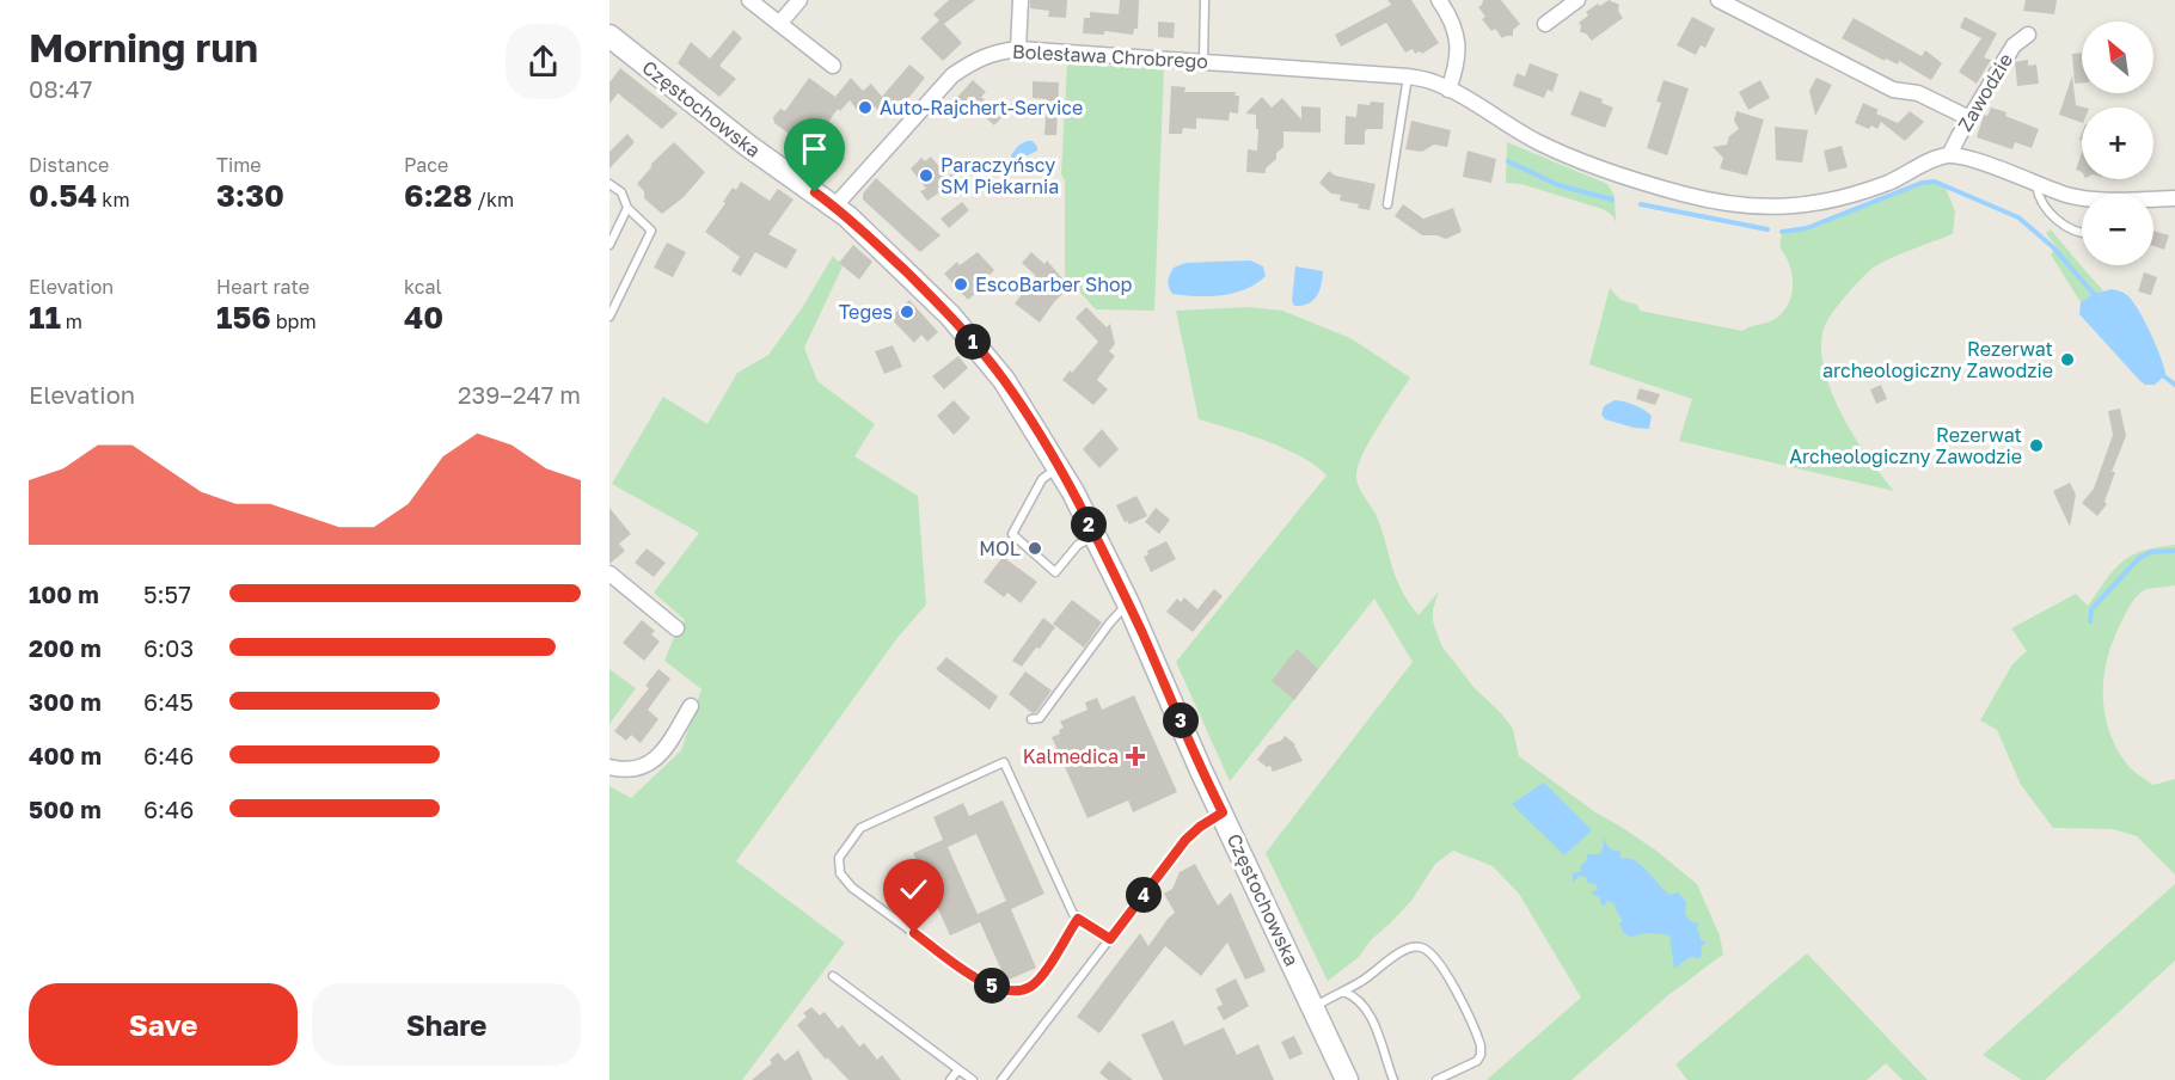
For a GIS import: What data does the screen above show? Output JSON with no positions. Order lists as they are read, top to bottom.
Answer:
{
  "streets": {
    "main road": ["Częstochowska"],
    "street": ["Bolesława Chrobrego", "Zawodzie"]
  },
  "crossings": [
    ["Bolesława Chrobrego", "Zawodzie"],
    ["Bolesława Chrobrego", "Częstochowska"]
  ],
  "places": {
    "other": [
      "Auto-Rajchert-Service",
      "Paraczyńscy SM Piekarnia",
      "EscoBarber Shop",
      "Teges",
      "Rezerwat archeologiczny Zawodzie",
      "Rezerwat Archeologiczny Zawodzie",
      "MOL"
    ],
    "health": ["Kalmedica"]
  },
  "north": "top left",
  "page": {
    "heading": ["Morning run", "08:47"],
    "map_buttons": ["+", "−"],
    "stats": [
      ["Distance", "0.54 km"],
      ["Time", "3:30"],
      ["Pace", "6:28 /km"],
      ["Elevation", "11 m"],
      ["Heart rate", "156 bpm"],
      ["kcal", "40"]
    ],
    "pins": [
      "1",
      "2",
      "3",
      "4",
      "5"
    ],
    "chart": ["Elevation", "239–247 m"],
    "list": [
      {
        "name": "100 m",
        "note": "5:57"
      },
      {
        "name": "200 m",
        "note": "6:03"
      },
      {
        "name": "300 m",
        "note": "6:45"
      },
      {
        "name": "400 m",
        "note": "6:46"
      },
      {
        "name": "500 m",
        "note": "6:46"
      }
    ],
    "buttons": ["Save", "Share"]
  }
}
